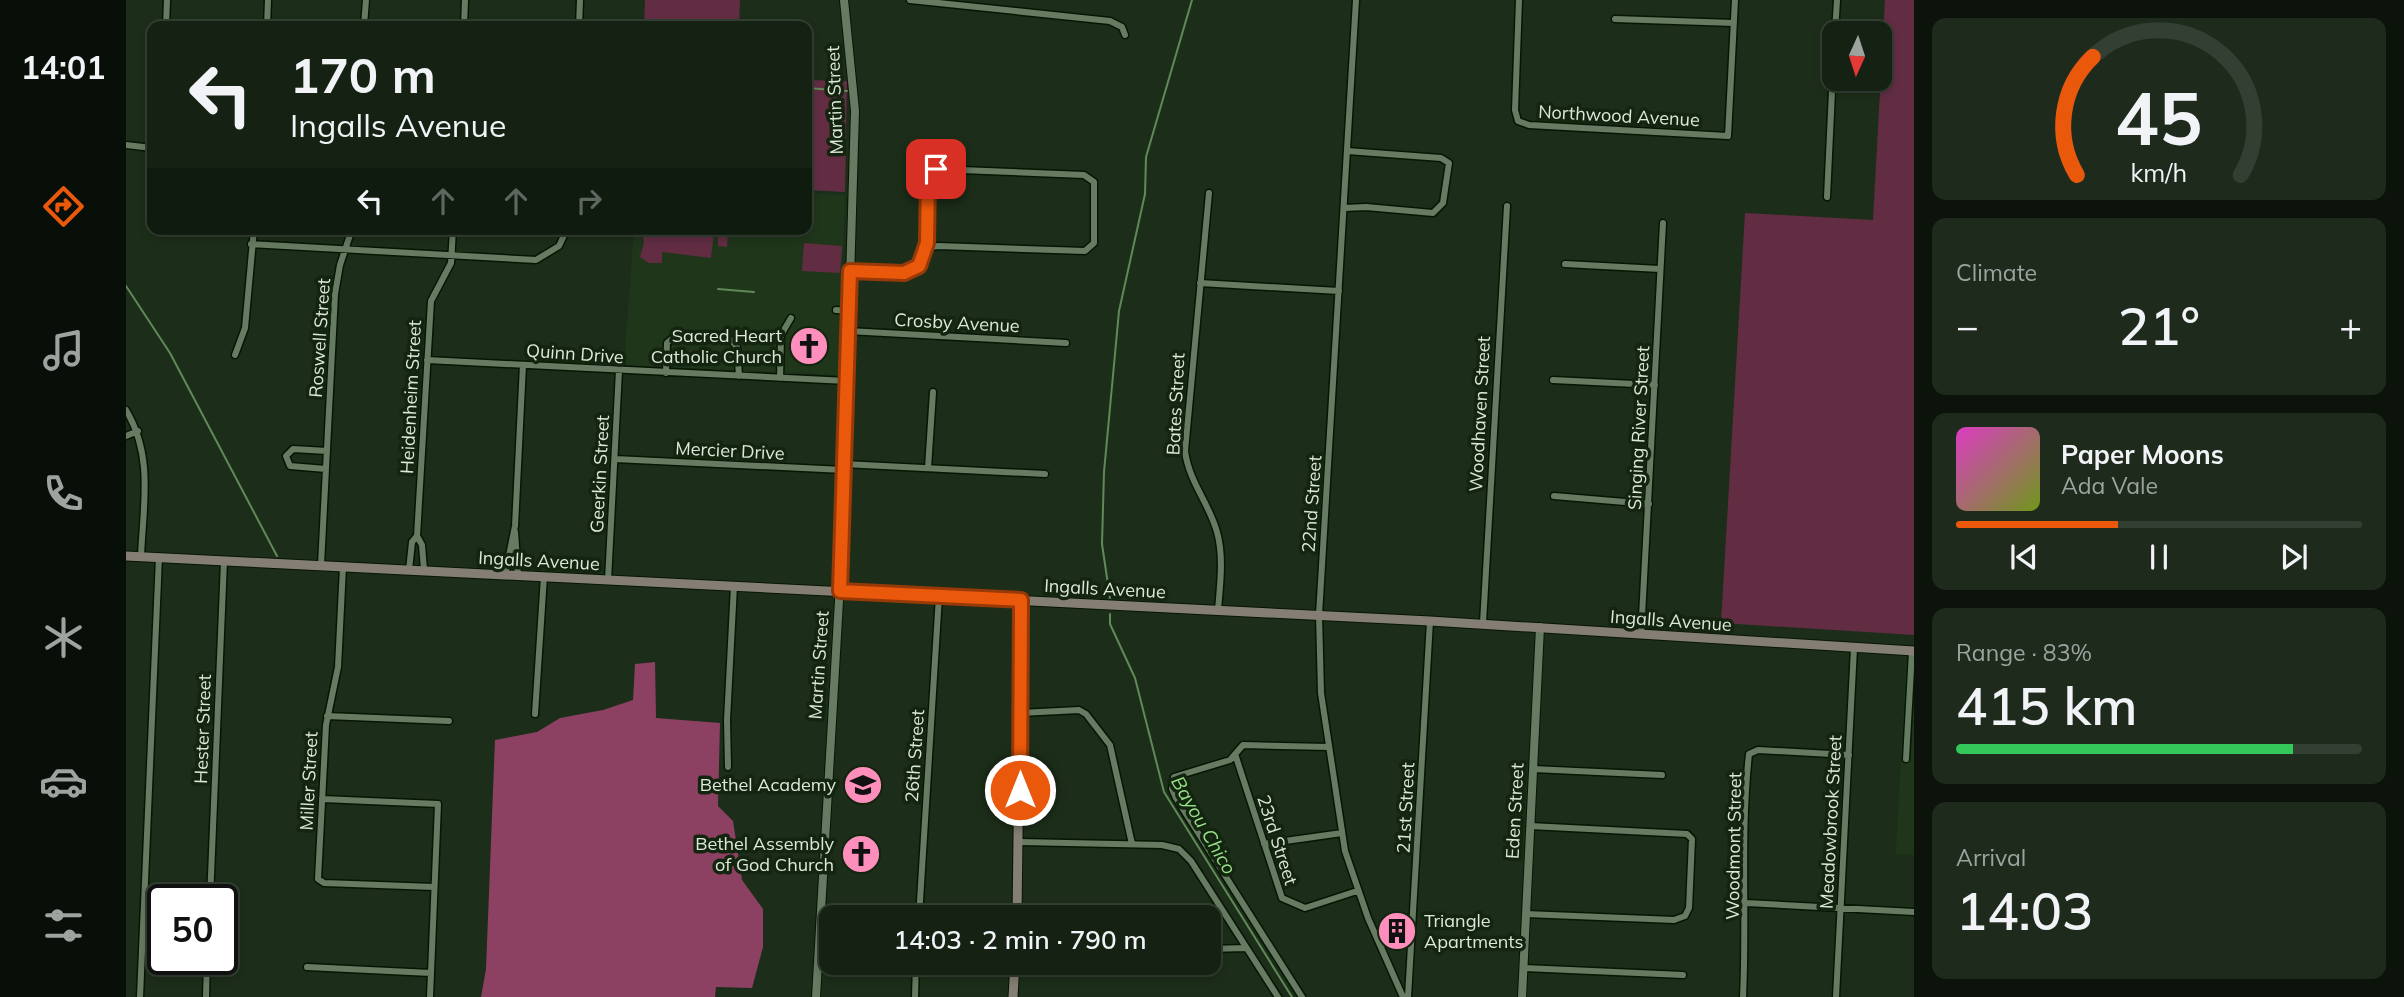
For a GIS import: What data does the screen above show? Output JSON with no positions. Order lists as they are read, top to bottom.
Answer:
{
  "streets": {
    "main road": ["Ingalls Avenue"],
    "street": [
      "Martin Street",
      "Northwood Avenue",
      "Crosby Avenue",
      "Roswell Street",
      "Quinn Drive",
      "Heidenheim Street",
      "Bates Street",
      "Woodhaven Street",
      "Singing River Street",
      "Mercier Drive",
      "Geerkin Street",
      "22nd Street",
      "Hester Street",
      "26th Street",
      "Miller Street",
      "21st Street",
      "Eden Street",
      "Meadowbrook Street",
      "23rd Street",
      "Woodmont Street"
    ]
  },
  "crossings": [
    ["Martin Street", "Crosby Avenue"],
    ["Martin Street", "Quinn Drive"],
    ["Martin Street", "Mercier Drive"],
    ["Martin Street", "Ingalls Avenue"],
    ["Roswell Street", "Ingalls Avenue"],
    ["Quinn Drive", "Heidenheim Street"],
    ["Quinn Drive", "Geerkin Street"],
    ["Heidenheim Street", "Ingalls Avenue"],
    ["Bates Street", "Ingalls Avenue"],
    ["Woodhaven Street", "Ingalls Avenue"],
    ["Singing River Street", "Ingalls Avenue"],
    ["Mercier Drive", "Geerkin Street"],
    ["Geerkin Street", "Ingalls Avenue"],
    ["22nd Street", "Ingalls Avenue"],
    ["22nd Street", "21st Street"],
    ["22nd Street", "23rd Street"],
    ["Ingalls Avenue", "Hester Street"],
    ["Ingalls Avenue", "26th Street"],
    ["Ingalls Avenue", "Miller Street"],
    ["Ingalls Avenue", "21st Street"],
    ["Ingalls Avenue", "Eden Street"],
    ["Ingalls Avenue", "Meadowbrook Street"],
    ["Meadowbrook Street", "Woodmont Street"]
  ],
  "water": ["Bayou Chico"],
  "places": {
    "church": ["Sacred Heart Catholic Church", "Bethel Assembly of God Church"],
    "school or university": ["Bethel Academy"],
    "building": ["Triangle Apartments"]
  },
  "north": "bottom",
  "page": {
    "tabs": "14:01",
    "turn": ["170 m", "Ingalls Avenue"],
    "tile": [
      "Climate",
      ["Range · 83%", "415 km"],
      ["Arrival", "14:03"]
    ],
    "heat": ["−", "21°", "+"],
    "song": ["Paper Moons", "Ada Vale"],
    "limit": "50",
    "trip": "14:03 · 2 min · 790 m",
    "gauge": ["45", "km/h"]
  }
}
